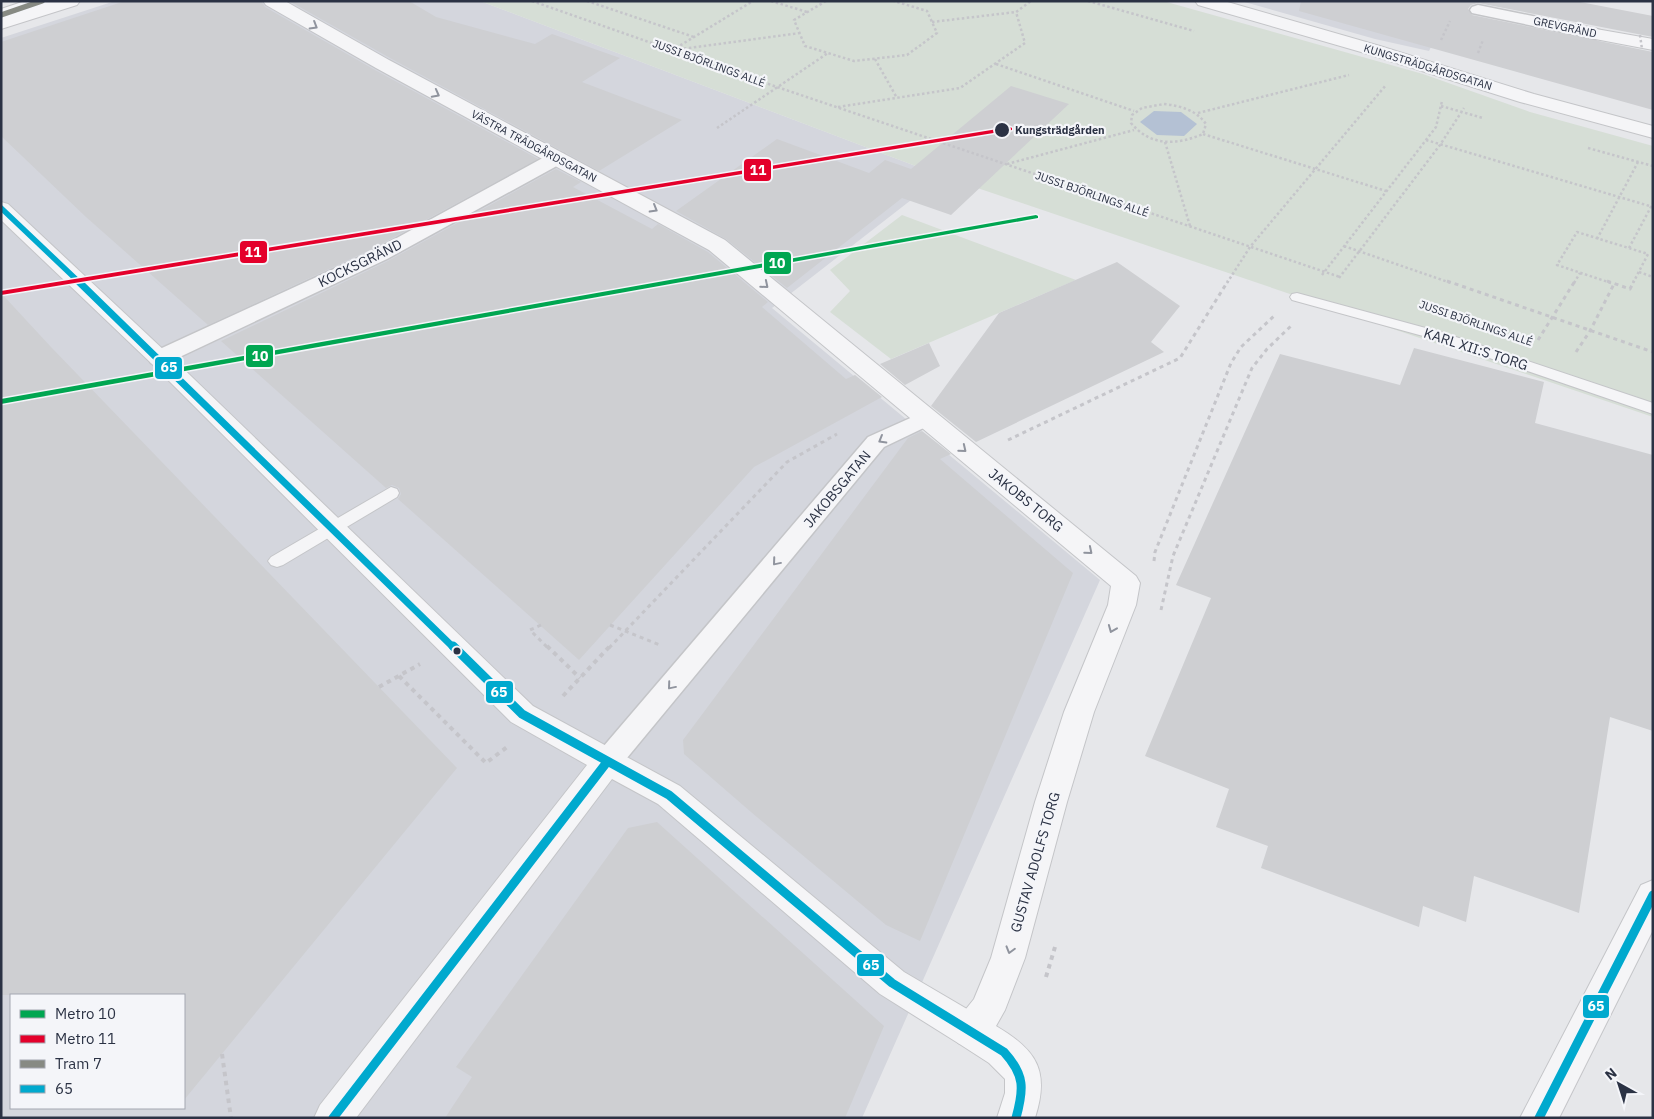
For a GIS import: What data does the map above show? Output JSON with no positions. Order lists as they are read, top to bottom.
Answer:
{
  "streets": {
    "street": [
      "GREVGRÄND",
      "KUNGSTRÄDGÅRDSGATAN",
      "VÄSTRA TRÄDGÅRDSGATAN",
      "KOCKSGRÄND",
      "JAKOBSGATAN",
      "JAKOBS TORG",
      "GUSTAV ADOLFS TORG"
    ],
    "lane": ["KARL XII:S TORG"],
    "path": ["JUSSI BJÖRLINGS ALLÉ"]
  },
  "crossings": [
    ["VÄSTRA TRÄDGÅRDSGATAN", "KOCKSGRÄND"],
    ["VÄSTRA TRÄDGÅRDSGATAN", "JAKOBSGATAN"],
    ["VÄSTRA TRÄDGÅRDSGATAN", "JAKOBS TORG"],
    ["JAKOBSGATAN", "JAKOBS TORG"],
    ["JAKOBS TORG", "GUSTAV ADOLFS TORG"]
  ],
  "one_way": [
    "VÄSTRA TRÄDGÅRDSGATAN",
    "JAKOBSGATAN",
    "JAKOBS TORG",
    "GUSTAV ADOLFS TORG"
  ],
  "places": ["Kungsträdgården"],
  "lines": [
    "tram line 7",
    "metro line 11",
    "transit line 65",
    "metro line 10"
  ],
  "legend": [
    "Metro 10",
    "Metro 11",
    "Tram 7",
    "65"
  ],
  "north": "top left"
}
